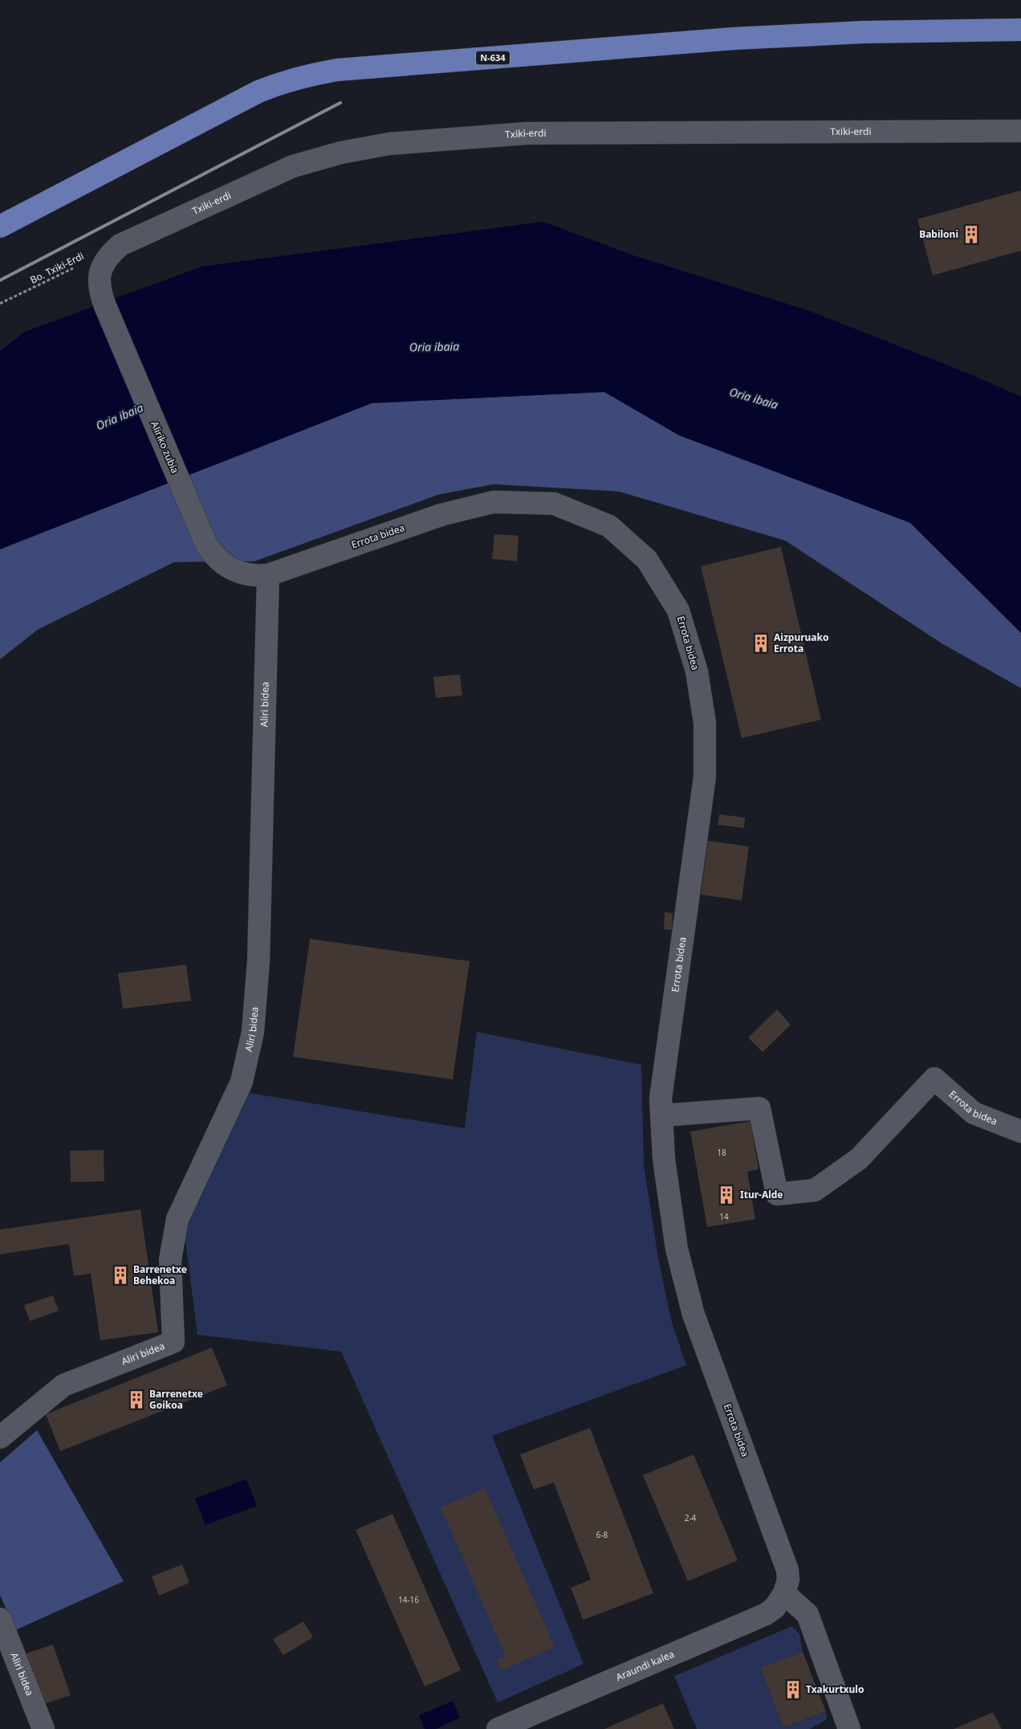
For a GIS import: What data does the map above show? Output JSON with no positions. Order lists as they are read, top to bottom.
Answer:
{
  "streets": {
    "highway": ["N-634"],
    "street": [
      "Txiki-erdi",
      "Aliriko zubia",
      "Errota bidea",
      "Aliri bidea",
      "Araundi kalea"
    ],
    "path": ["Bo. Txiki-Erdi"]
  },
  "crossings": [
    ["Txiki-erdi", "Aliriko zubia"],
    ["Aliriko zubia", "Errota bidea"],
    ["Aliriko zubia", "Aliri bidea"],
    ["Errota bidea", "Aliri bidea"],
    ["Errota bidea", "Araundi kalea"]
  ],
  "water": ["Oria ibaia"],
  "places": {
    "building": [
      "Babiloni",
      "Aizpuruako Errota",
      "Itur-Alde",
      "Barrenetxe Behekoa",
      "Barrenetxe Goikoa",
      "Txakurtxulo"
    ]
  },
  "house_numbers": [
    "18",
    "14",
    "2-4",
    "6-8",
    "14-16"
  ]
}
